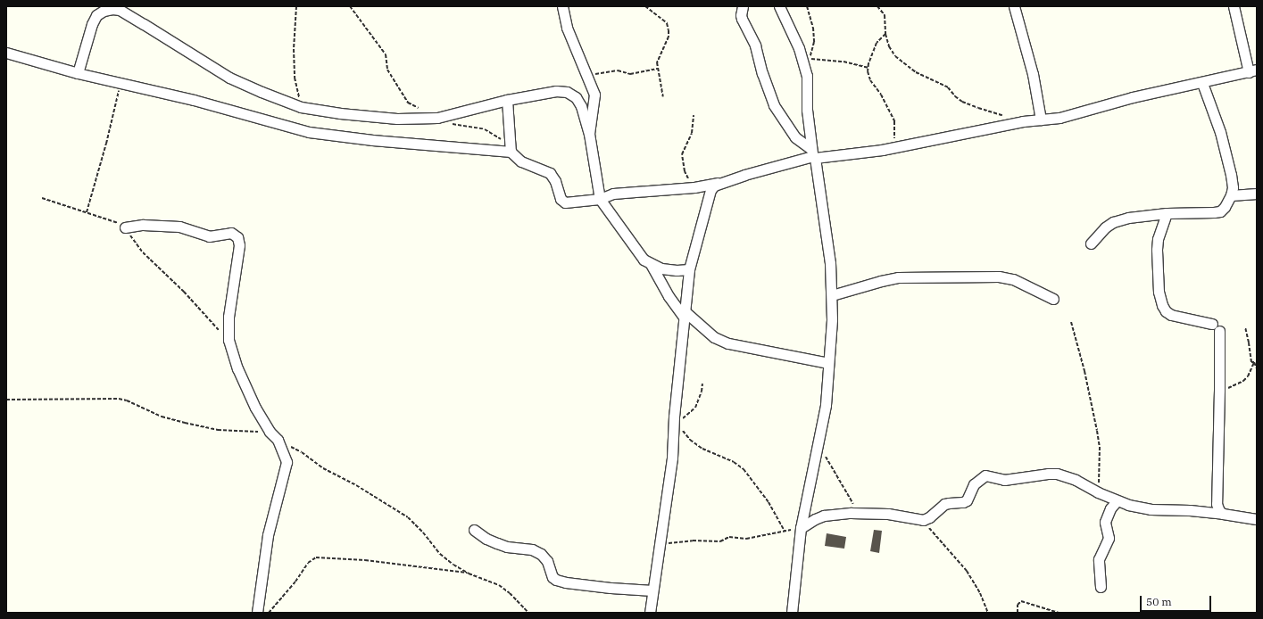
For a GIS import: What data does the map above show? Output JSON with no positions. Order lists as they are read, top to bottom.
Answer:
{
  "scale_bar": "50 m"
}
